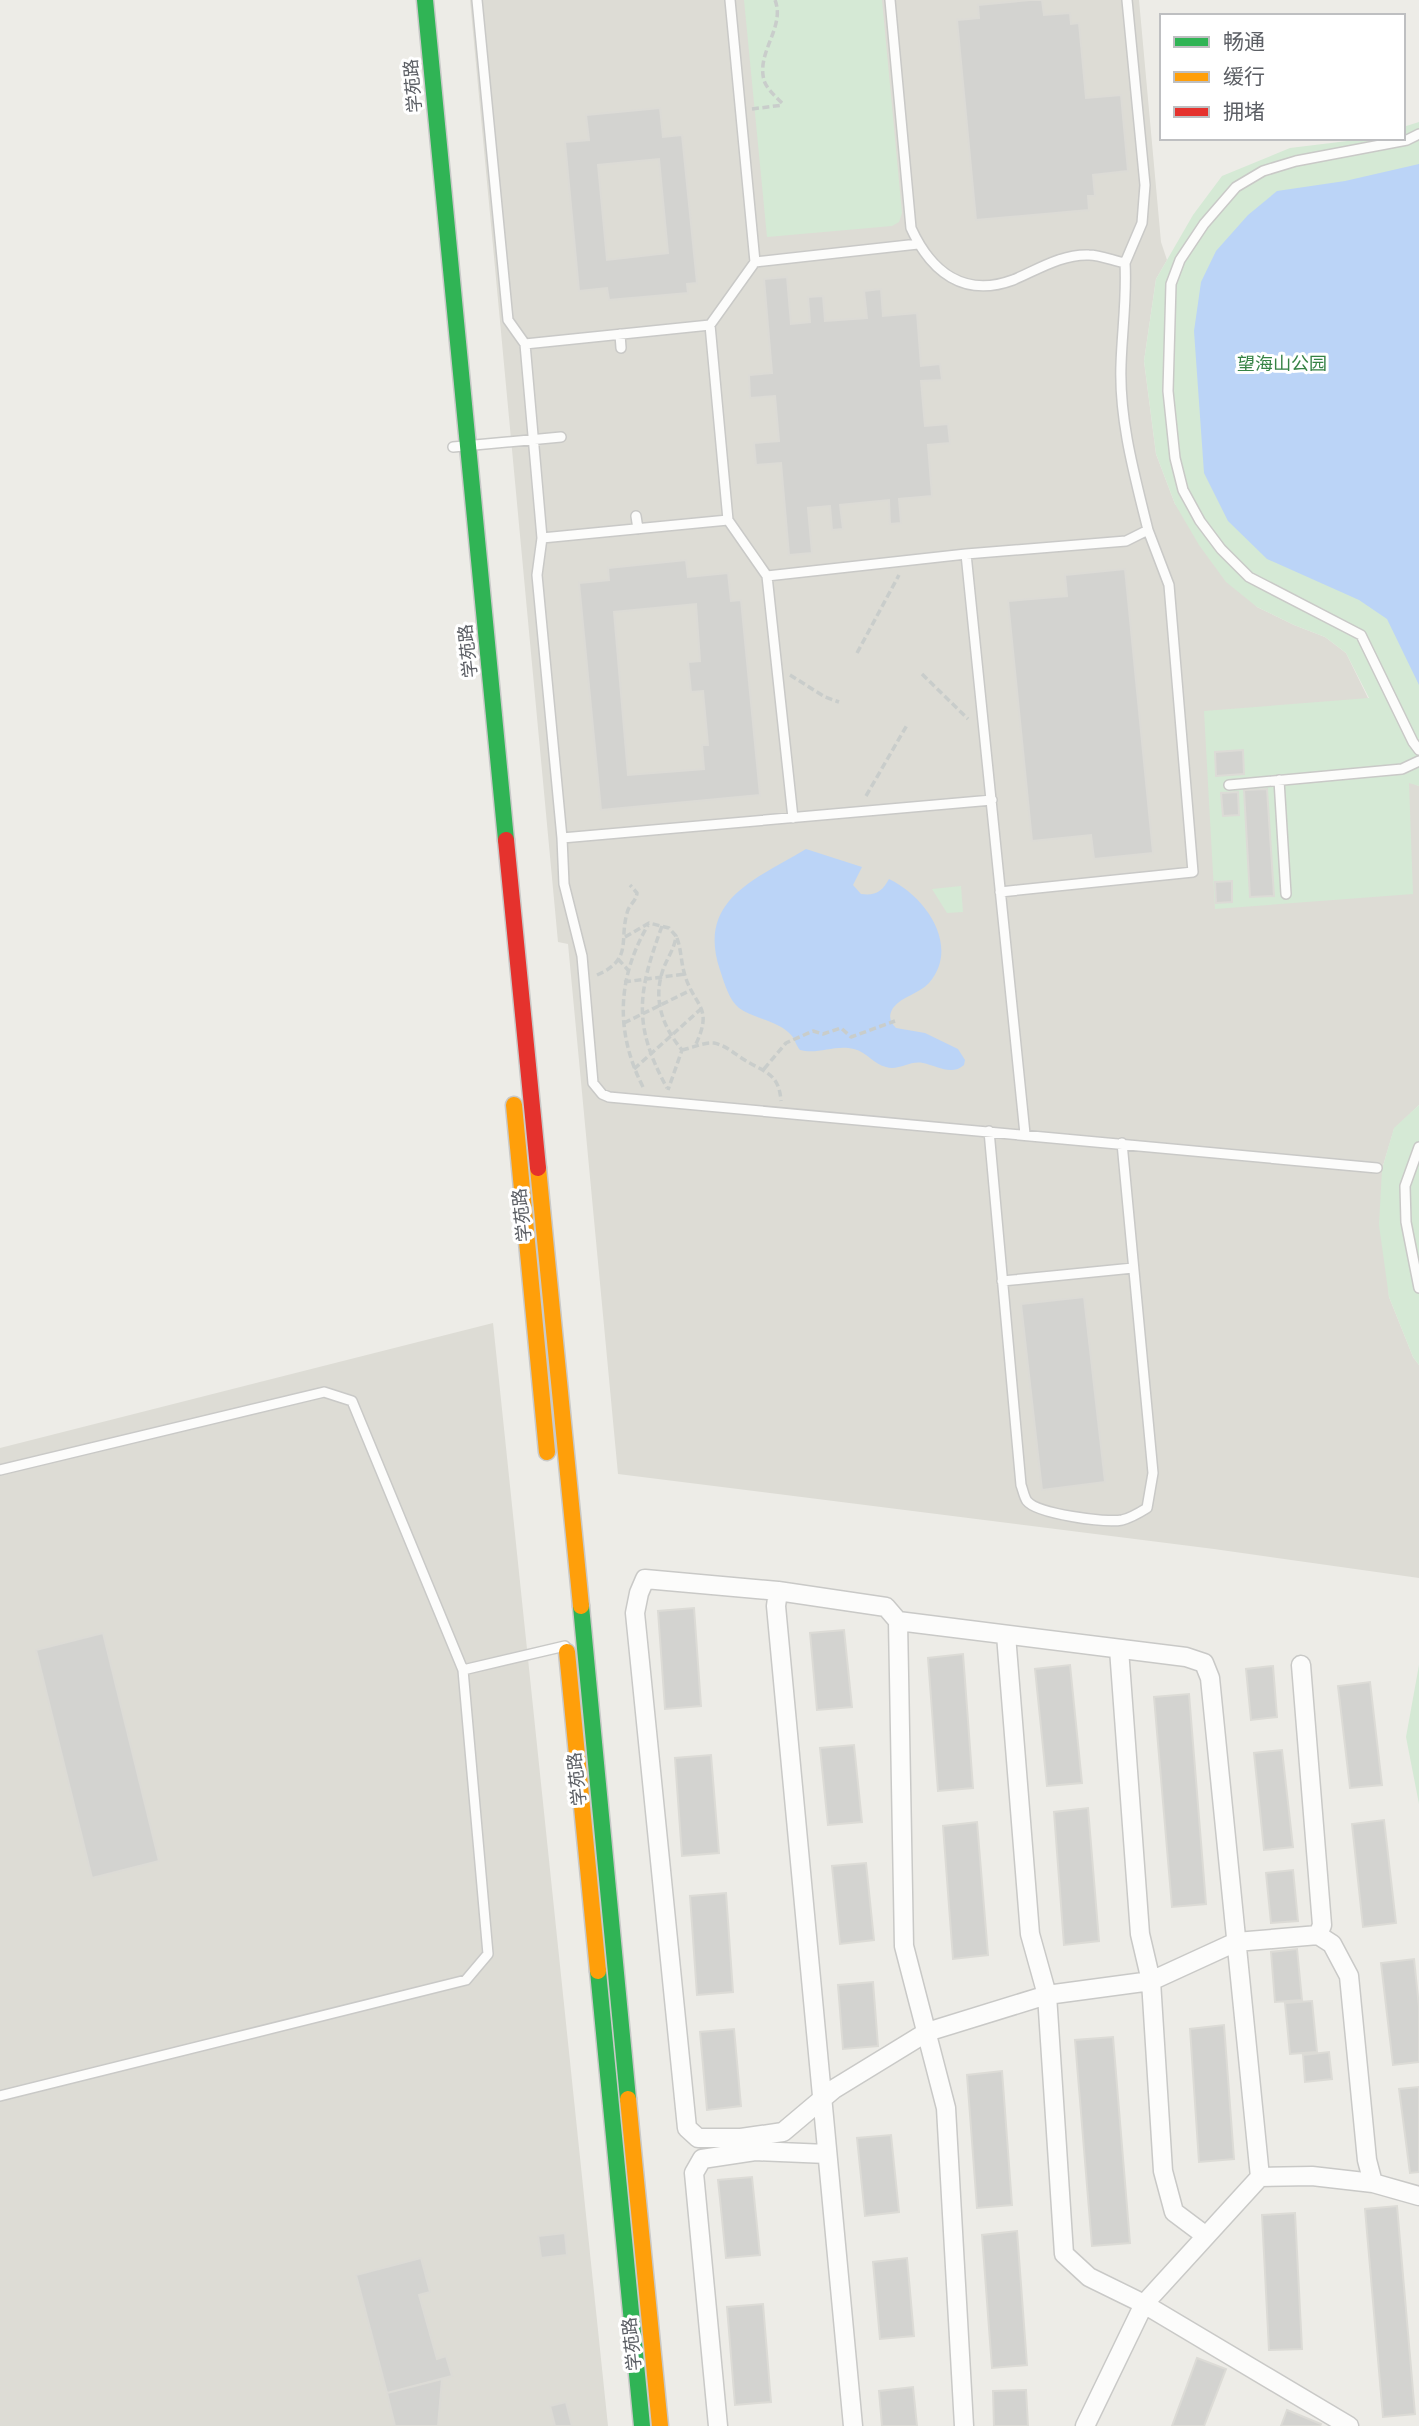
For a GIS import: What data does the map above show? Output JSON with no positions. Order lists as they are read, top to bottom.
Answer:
{
  "streets": {
    "street": ["学苑路"]
  },
  "parks": ["望海山公园"],
  "legend": ["畅通", "缓行", "拥堵"]
}
